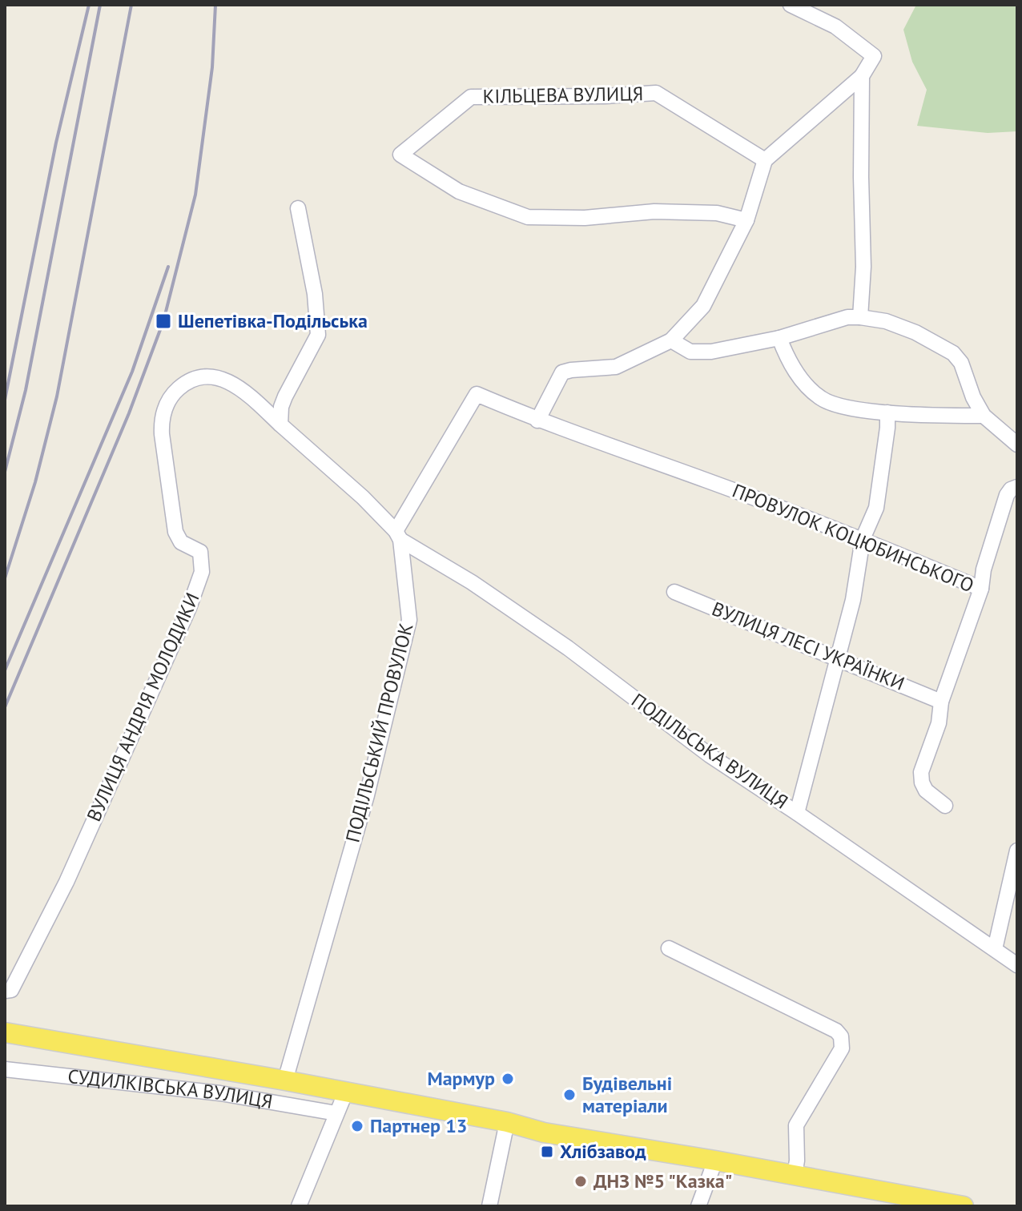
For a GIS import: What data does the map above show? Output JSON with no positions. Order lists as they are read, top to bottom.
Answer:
{
  "streets": {
    "main road": ["СУДИЛКІВСЬКА ВУЛИЦЯ"],
    "street": [
      "КІЛЬЦЕВА ВУЛИЦЯ",
      "ПРОВУЛОК КОЦЮБИНСЬКОГО",
      "ВУЛИЦЯ ЛЕСІ УКРАЇНКИ",
      "ВУЛИЦЯ АНДРІЯ МОЛОДИКИ",
      "ПОДІЛЬСЬКИЙ ПРОВУЛОК",
      "ПОДІЛЬСЬКА ВУЛИЦЯ"
    ]
  },
  "crossings": [
    ["ПРОВУЛОК КОЦЮБИНСЬКОГО", "ВУЛИЦЯ ЛЕСІ УКРАЇНКИ"],
    ["ПРОВУЛОК КОЦЮБИНСЬКОГО", "ПОДІЛЬСЬКИЙ ПРОВУЛОК"],
    ["ПРОВУЛОК КОЦЮБИНСЬКОГО", "ПОДІЛЬСЬКА ВУЛИЦЯ"],
    ["ПОДІЛЬСЬКИЙ ПРОВУЛОК", "ПОДІЛЬСЬКА ВУЛИЦЯ"],
    ["ПОДІЛЬСЬКИЙ ПРОВУЛОК", "СУДИЛКІВСЬКА ВУЛИЦЯ"]
  ],
  "places": {
    "transit": ["Шепетівка-Подільська", "Хлібзавод"],
    "other": [
      "Мармур",
      "Будівельні матеріали",
      "Партнер 13",
      "ДНЗ №5 \"Казка\""
    ]
  }
}
